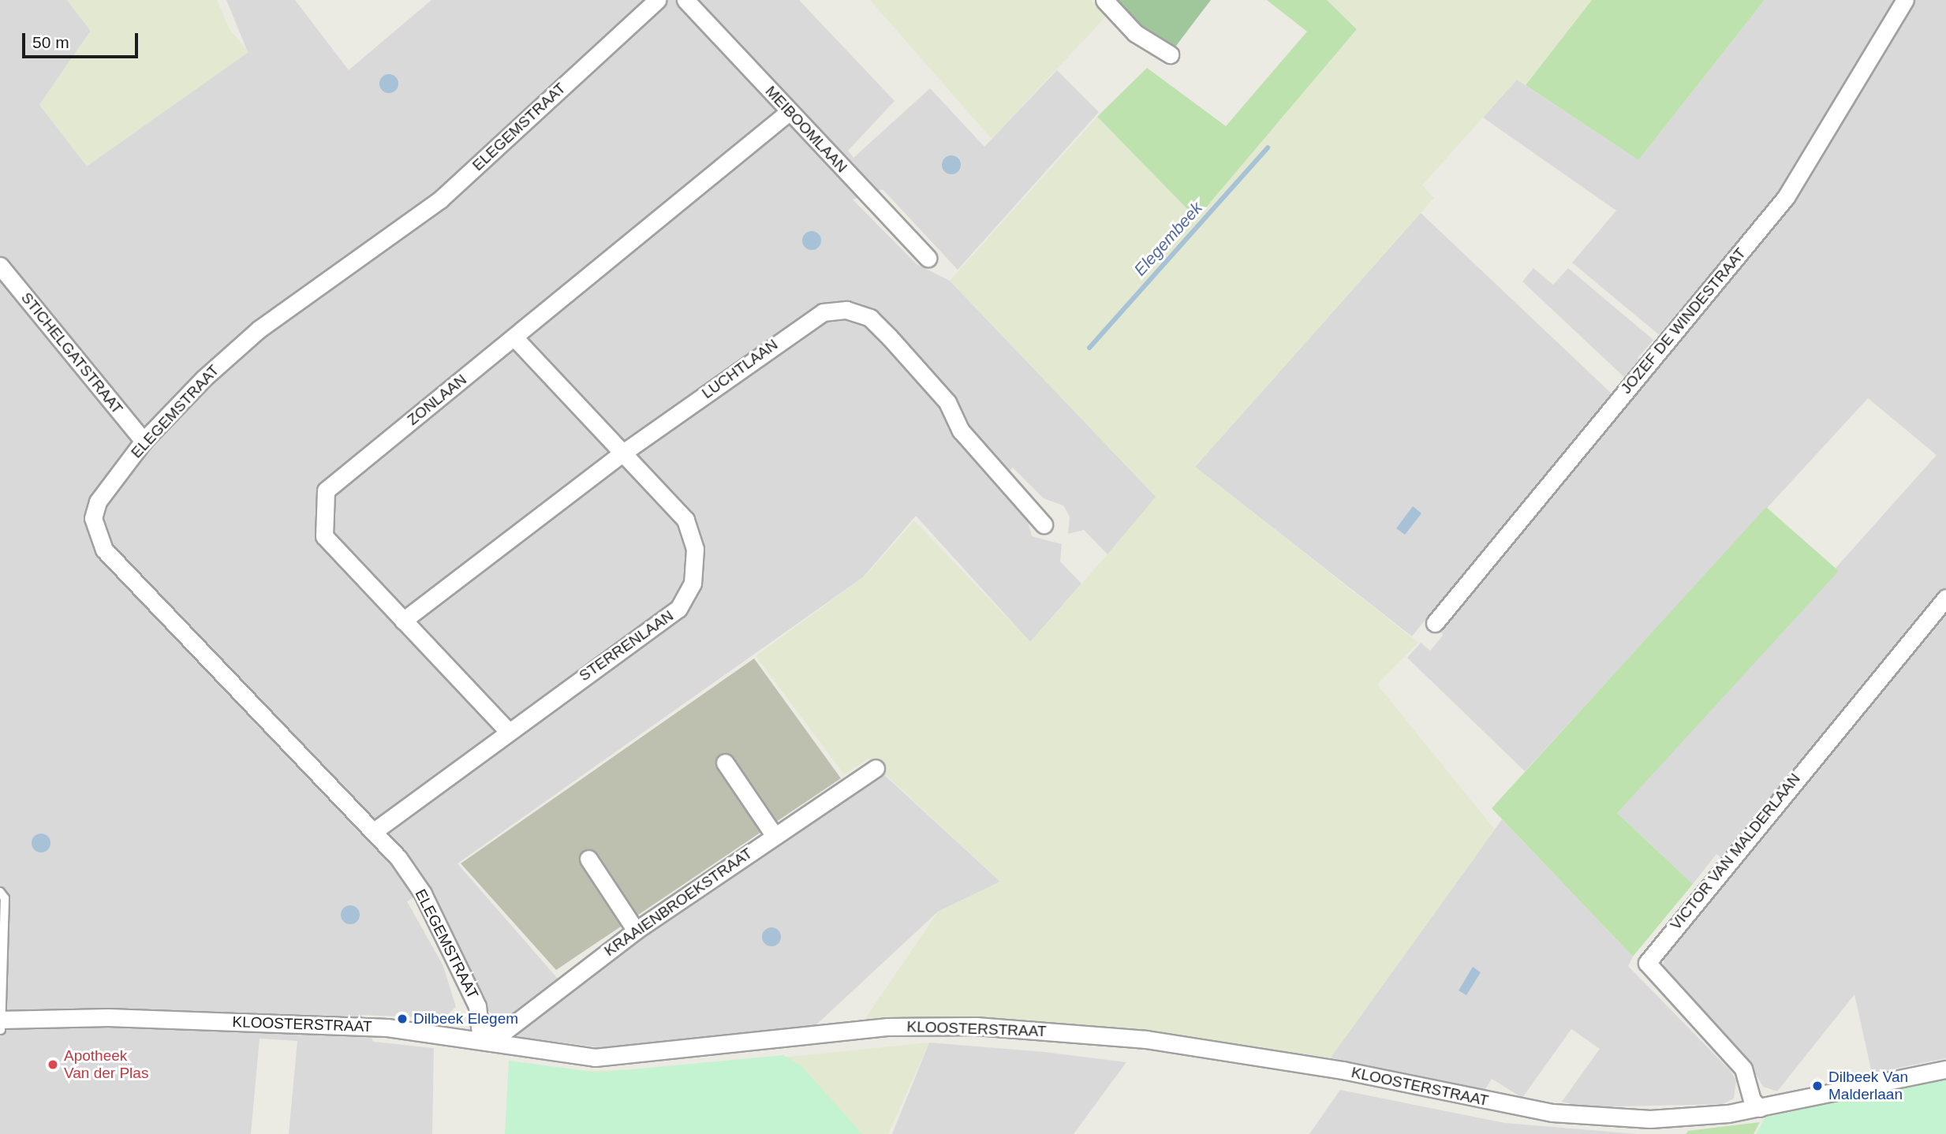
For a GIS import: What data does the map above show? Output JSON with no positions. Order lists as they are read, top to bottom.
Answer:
{
  "streets": {
    "street": [
      "ELEGEMSTRAAT",
      "MEIBOOMLAAN",
      "JOZEF DE WINDESTRAAT",
      "STICHELGATSTRAAT",
      "LUCHTLAAN",
      "ZONLAAN",
      "STERRENLAAN",
      "VICTOR VAN MALDERLAAN",
      "KRAAIENBROEKSTRAAT",
      "KLOOSTERSTRAAT"
    ]
  },
  "crossings": [
    ["ELEGEMSTRAAT", "STICHELGATSTRAAT"],
    ["ELEGEMSTRAAT", "STERRENLAAN"],
    ["ELEGEMSTRAAT", "KRAAIENBROEKSTRAAT"],
    ["ELEGEMSTRAAT", "KLOOSTERSTRAAT"],
    ["MEIBOOMLAAN", "ZONLAAN"],
    ["LUCHTLAAN", "ZONLAAN"],
    ["LUCHTLAAN", "STERRENLAAN"],
    ["ZONLAAN", "STERRENLAAN"],
    ["VICTOR VAN MALDERLAAN", "KLOOSTERSTRAAT"],
    ["KRAAIENBROEKSTRAAT", "KLOOSTERSTRAAT"]
  ],
  "water": ["Elegembeek"],
  "places": ["Dilbeek Elegem", "Apotheek Van der Plas", "Dilbeek Van Malderlaan"],
  "scale_bar": "50 m"
}
